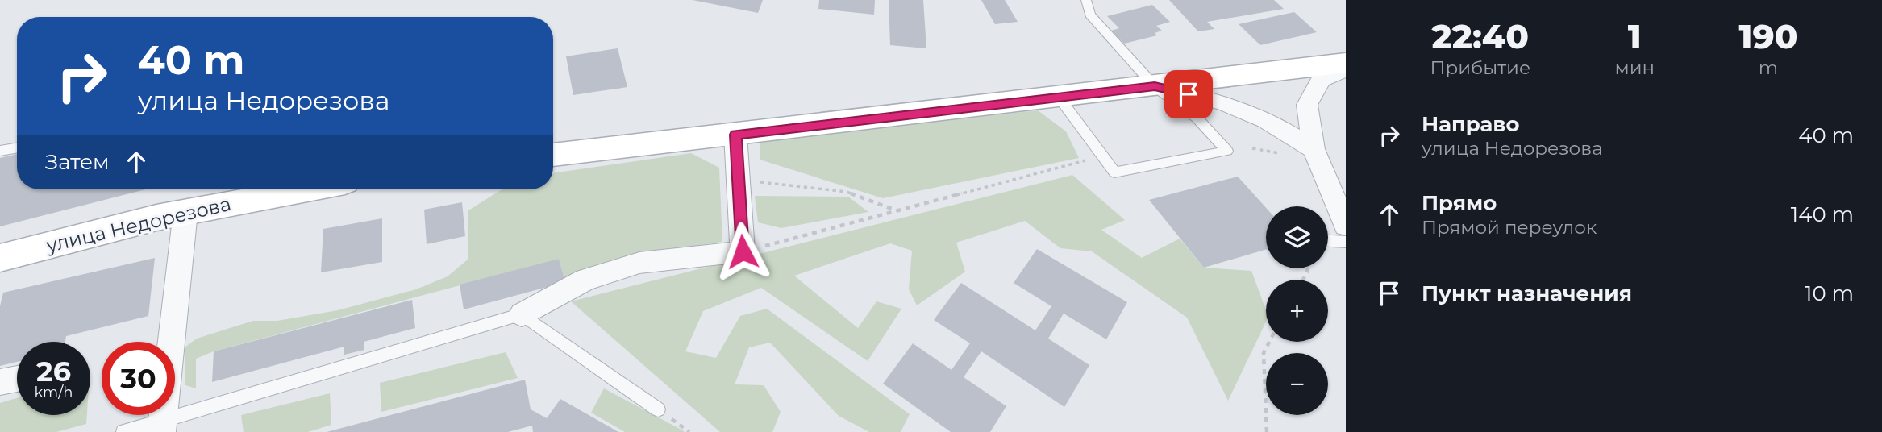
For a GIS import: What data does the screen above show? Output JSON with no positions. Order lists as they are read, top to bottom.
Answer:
{
  "streets": {
    "street": ["улица Недорезова"]
  },
  "page": {
    "eta": [
      "22:40",
      "Прибытие",
      "1",
      "мин",
      "190",
      "m"
    ],
    "turn": ["40 m", "улица Недорезова"],
    "list": [
      {
        "name": "Направо",
        "note": "улица Недорезова",
        "value": "40 m"
      },
      {
        "name": "Прямо",
        "note": "Прямой переулок",
        "value": "140 m"
      },
      {
        "name": "Пункт назначения",
        "value": "10 m"
      }
    ],
    "then": "Затем",
    "map_buttons": ["+", "−"],
    "speed": "26 km/h",
    "limit": "30"
  }
}
